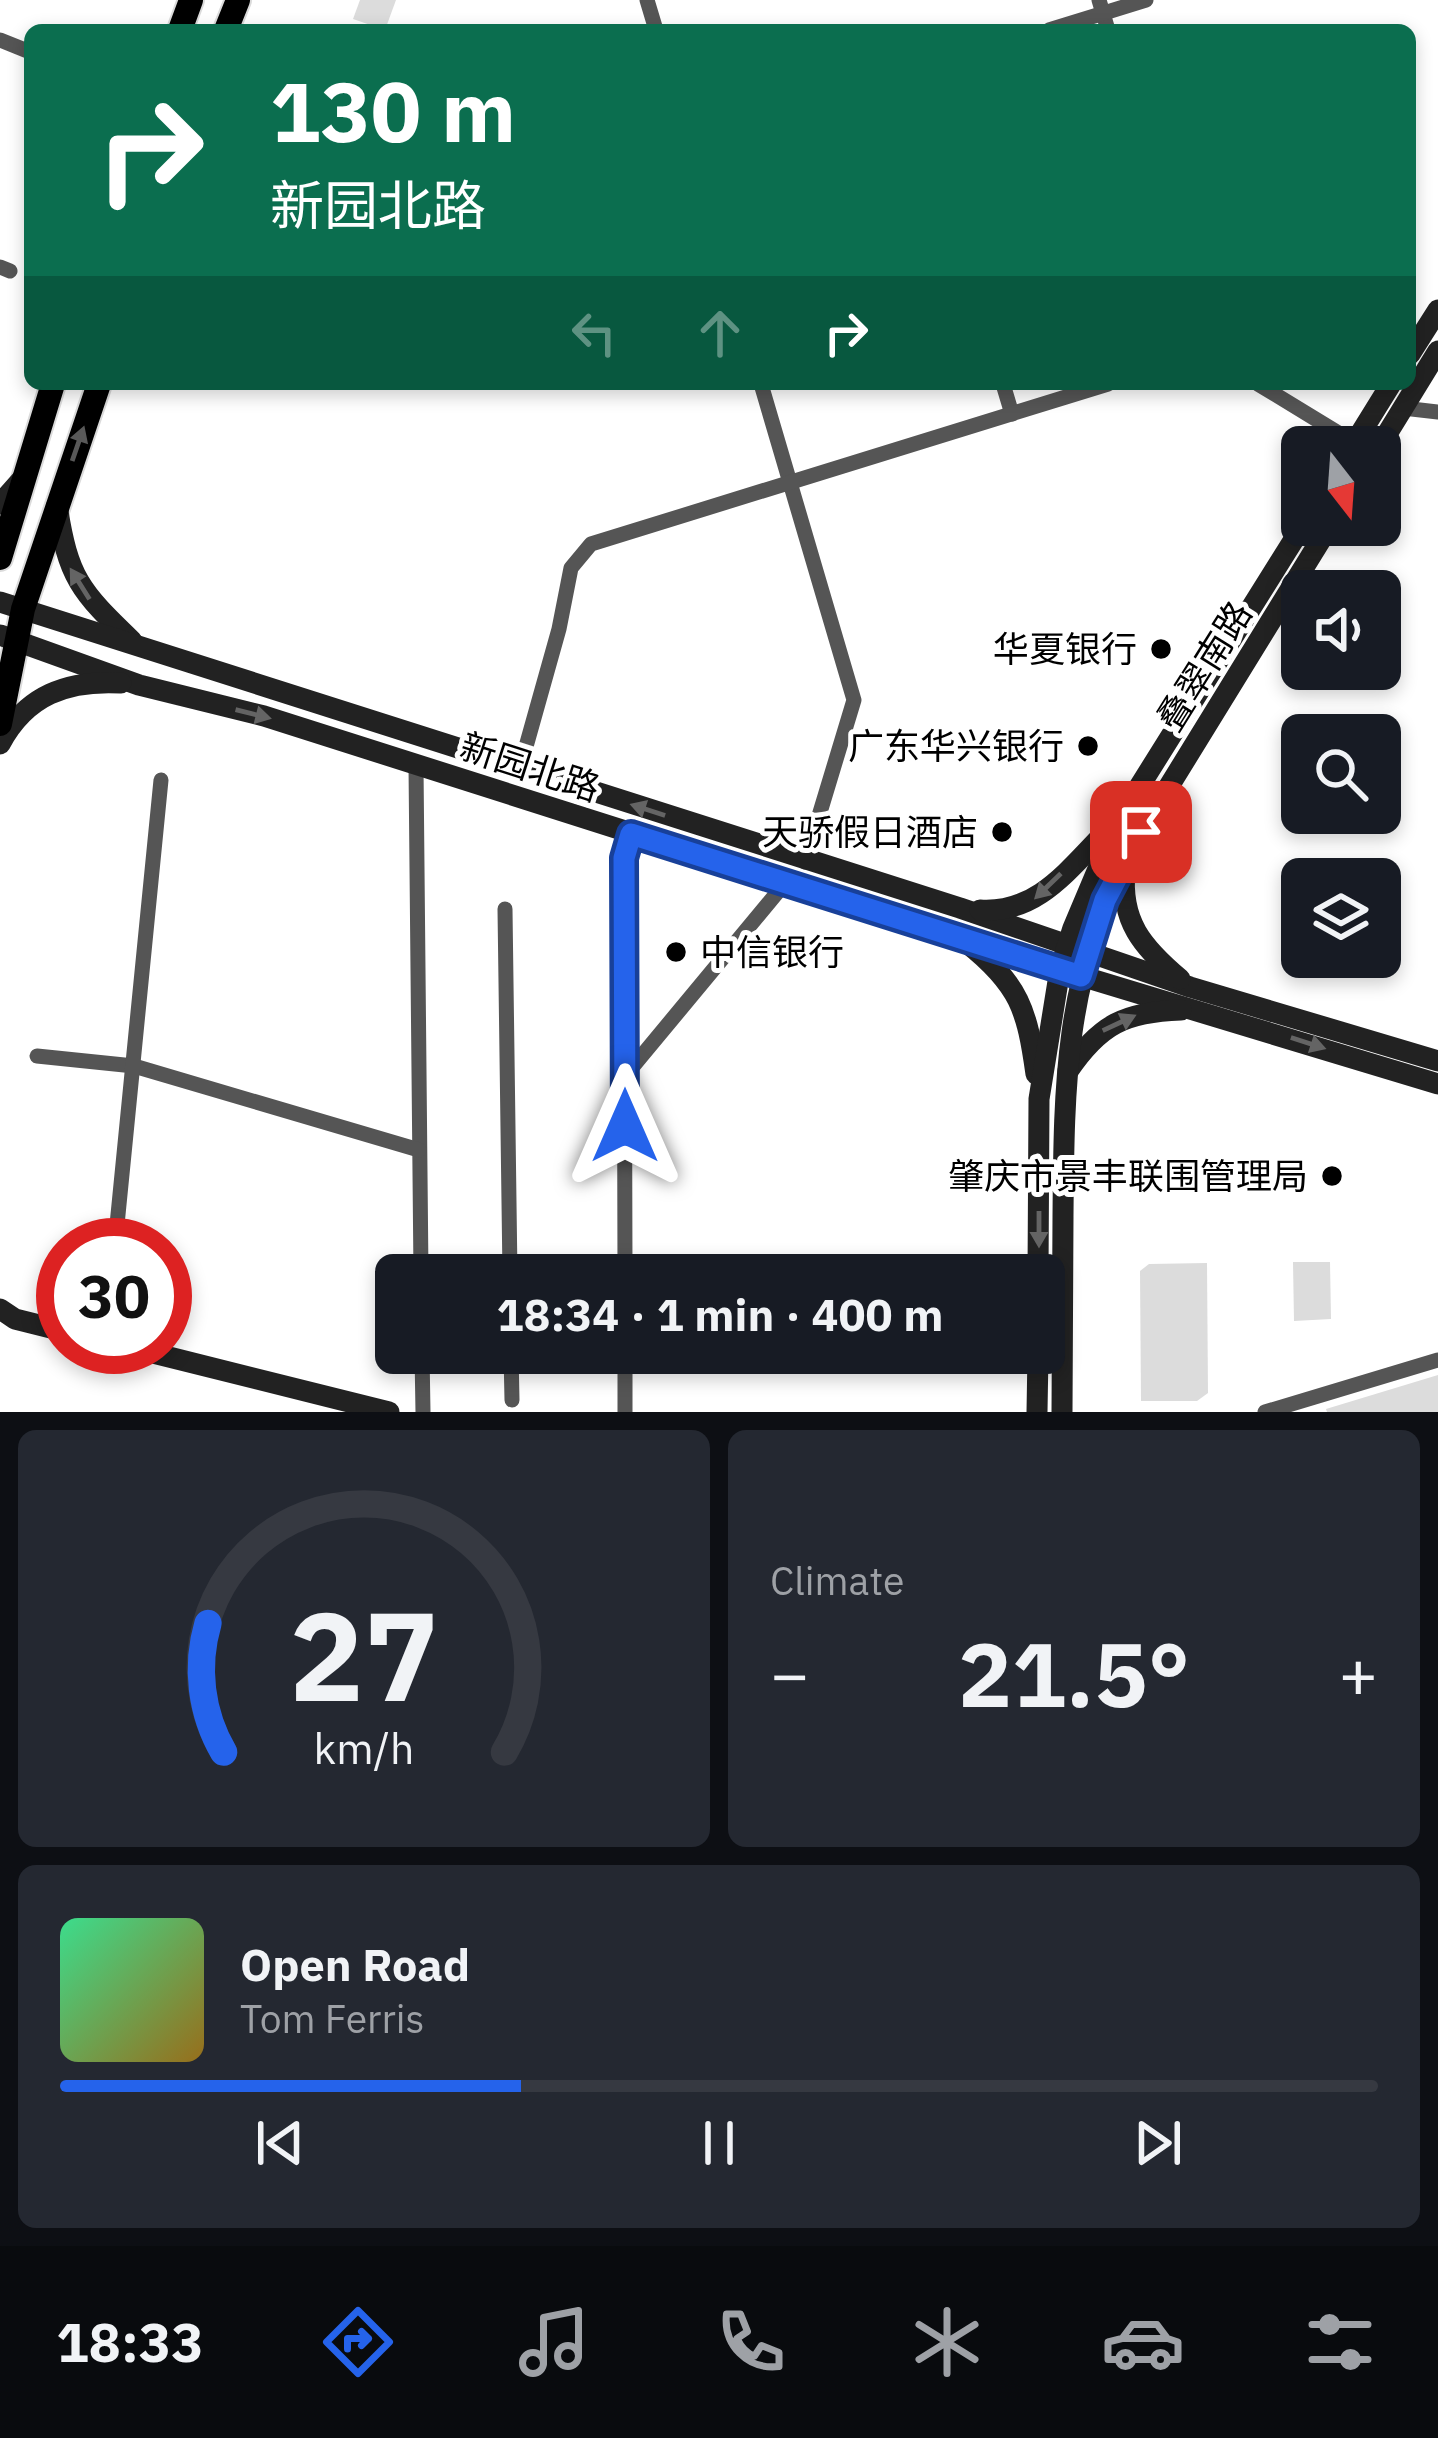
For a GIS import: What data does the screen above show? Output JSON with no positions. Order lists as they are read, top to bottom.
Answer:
{
  "streets": {
    "main road": ["叠翠南路", "新园北路"]
  },
  "crossings": [
    ["叠翠南路", "新园北路"]
  ],
  "places": [
    "华夏银行",
    "广东华兴银行",
    "天骄假日酒店",
    "中信银行",
    "肇庆市景丰联围管理局"
  ],
  "north": "bottom",
  "page": {
    "turn": ["130 m", "新园北路"],
    "limit": "30",
    "trip": "18:34 · 1 min · 400 m",
    "tile": "Climate",
    "heat": ["−", "21.5°", "+"],
    "song": ["Open Road", "Tom Ferris"],
    "tabs": "18:33",
    "gauge": ["27", "km/h"]
  }
}
